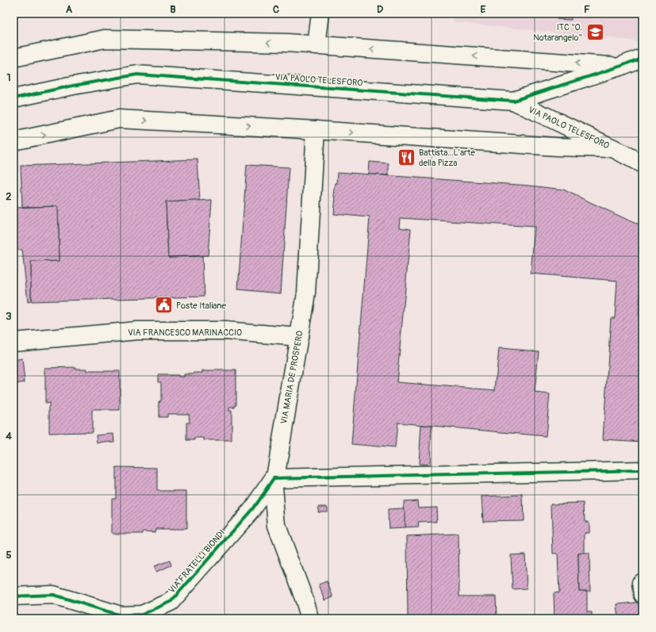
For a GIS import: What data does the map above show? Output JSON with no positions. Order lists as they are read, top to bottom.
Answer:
{
  "streets": {
    "street": [
      "VIA PAOLO TELESFORO",
      "VIA FRANCESCO MARINACCIO",
      "VIA MARIA DE PROSPERO",
      "VIA FRATELLI BIONDI"
    ]
  },
  "crossings": [
    ["VIA PAOLO TELESFORO", "VIA MARIA DE PROSPERO"],
    ["VIA FRANCESCO MARINACCIO", "VIA MARIA DE PROSPERO"],
    ["VIA MARIA DE PROSPERO", "VIA FRATELLI BIONDI"]
  ],
  "places": {
    "school or university": ["ITC \"O. Notarangelo\""],
    "restaurant": ["Battista...L'arte della Pizza"],
    "public building": ["Poste Italiane"]
  },
  "grid": {
    "columns": [
      "A",
      "B",
      "C",
      "D",
      "E",
      "F"
    ],
    "rows": [
      "1",
      "2",
      "3",
      "4",
      "5"
    ]
  }
}
